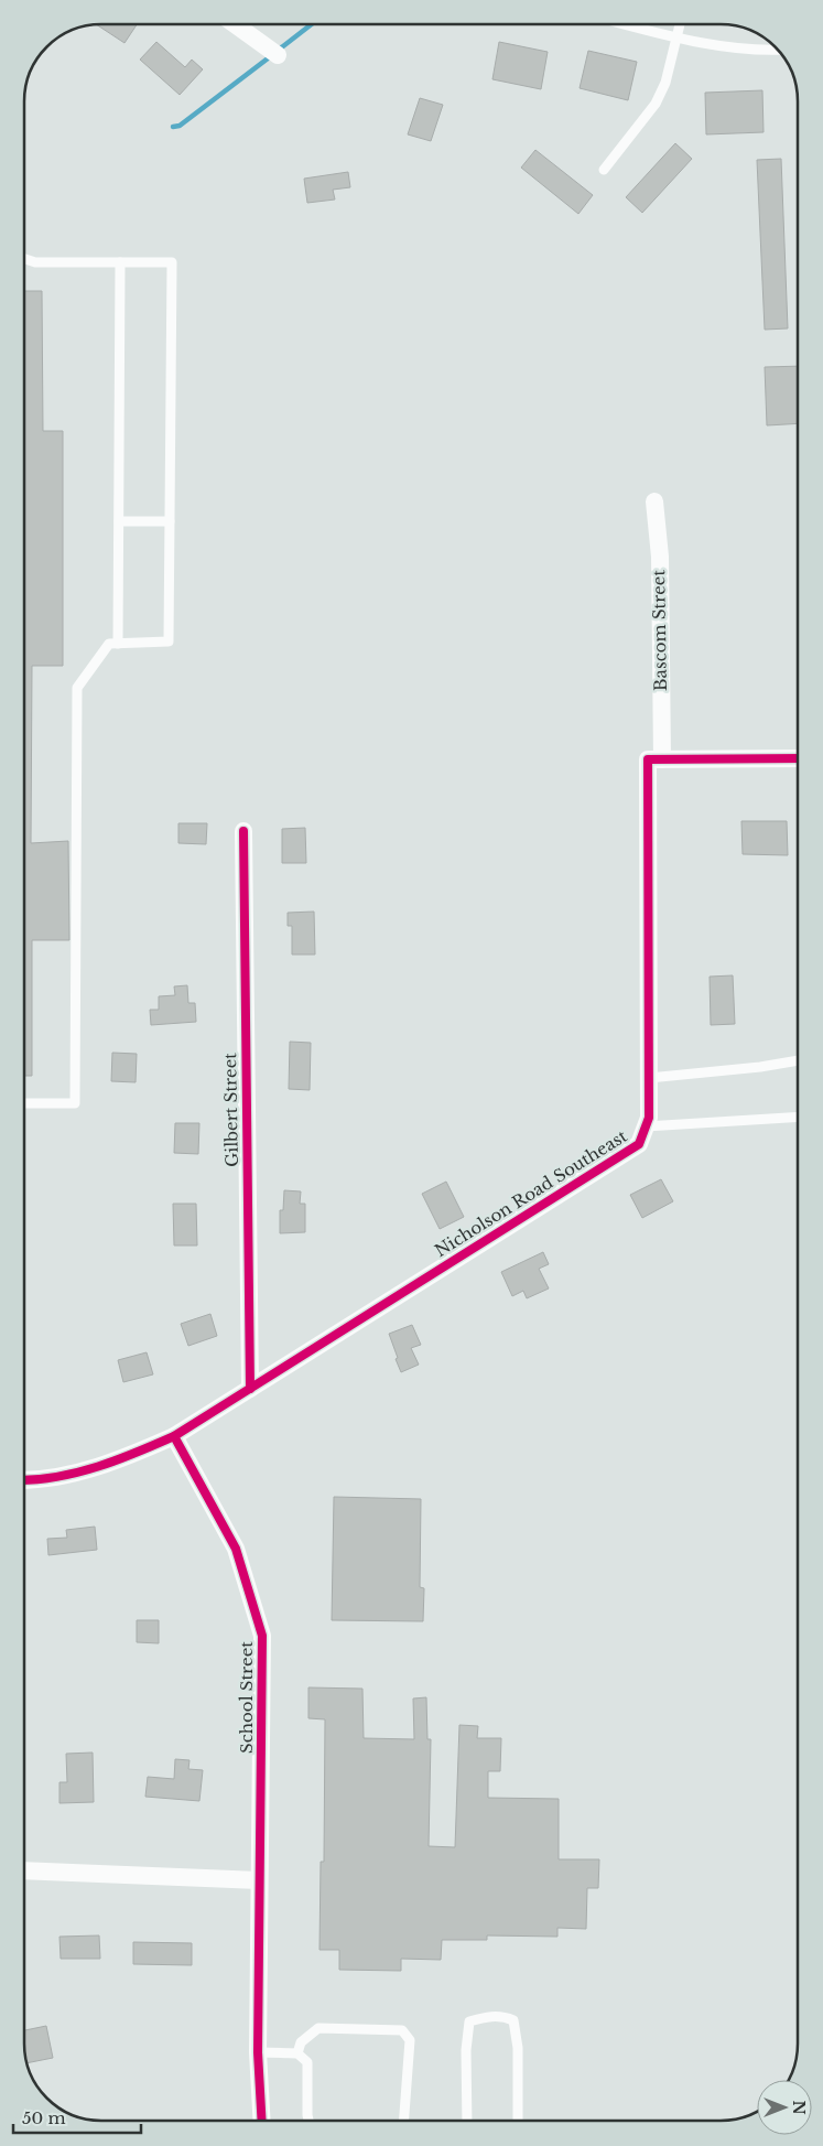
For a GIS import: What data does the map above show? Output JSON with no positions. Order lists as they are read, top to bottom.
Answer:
{
  "streets": {
    "street": [
      "Bascom Street",
      "Gilbert Street",
      "Nicholson Road Southeast",
      "School Street"
    ]
  },
  "crossings": [
    ["Bascom Street", "Nicholson Road Southeast"],
    ["Gilbert Street", "Nicholson Road Southeast"],
    ["Nicholson Road Southeast", "School Street"]
  ],
  "scale_bar": "50 m",
  "north": "right"
}
